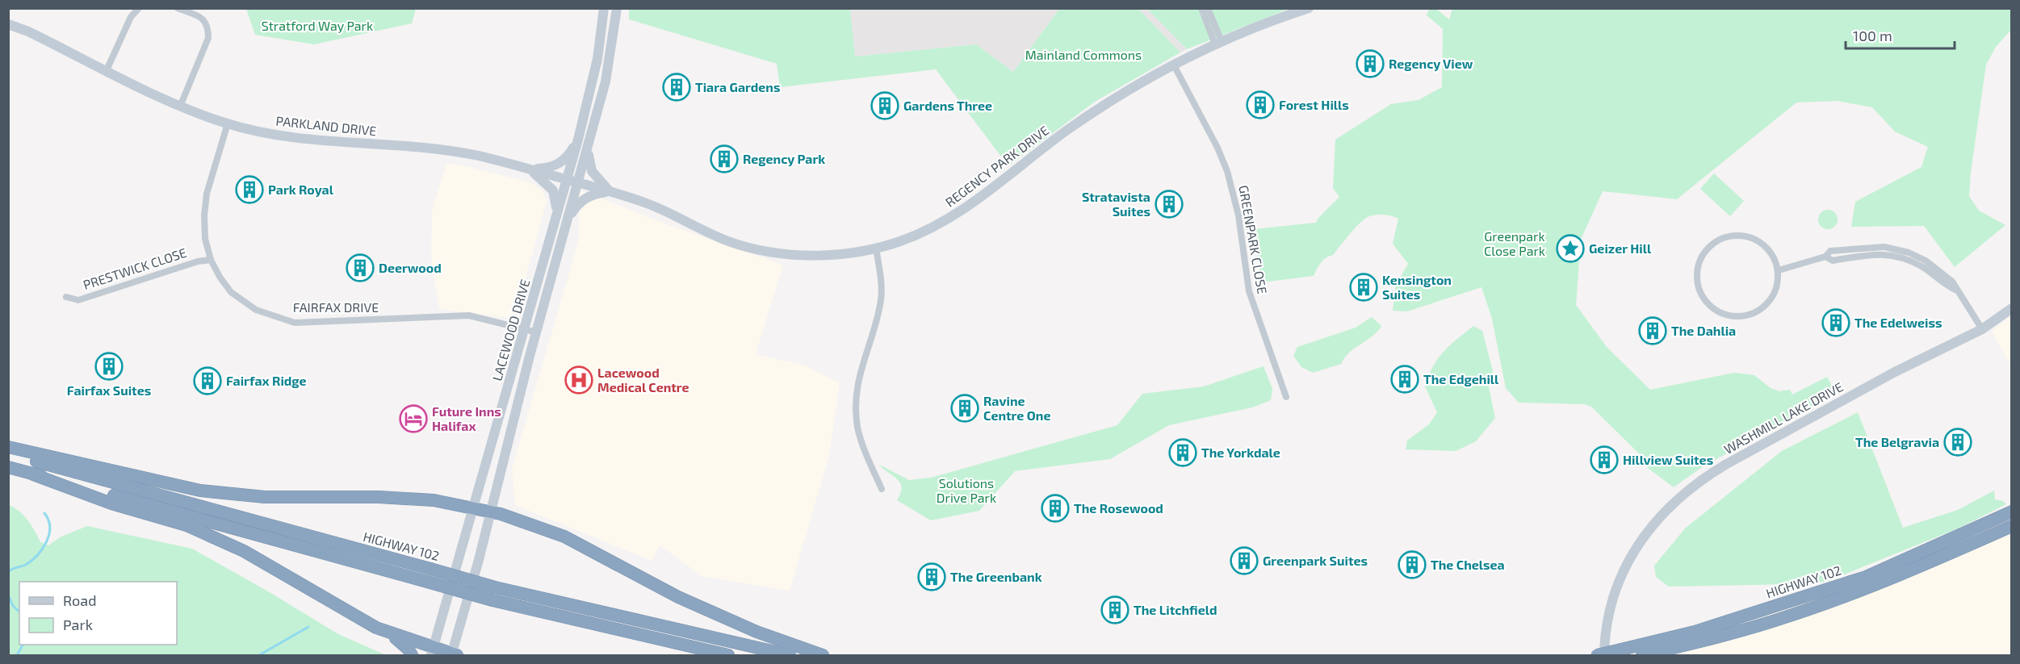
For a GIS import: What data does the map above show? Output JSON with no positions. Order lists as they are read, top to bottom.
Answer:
{
  "streets": {
    "highway": ["HIGHWAY 102"],
    "street": [
      "PARKLAND DRIVE",
      "REGENCY PARK DRIVE",
      "GREENPARK CLOSE",
      "PRESTWICK CLOSE",
      "FAIRFAX DRIVE",
      "LACEWOOD DRIVE",
      "WASHMILL LAKE DRIVE"
    ]
  },
  "crossings": [
    ["PARKLAND DRIVE", "REGENCY PARK DRIVE"],
    ["PARKLAND DRIVE", "FAIRFAX DRIVE"],
    ["PARKLAND DRIVE", "LACEWOOD DRIVE"],
    ["REGENCY PARK DRIVE", "GREENPARK CLOSE"],
    ["REGENCY PARK DRIVE", "LACEWOOD DRIVE"],
    ["PRESTWICK CLOSE", "FAIRFAX DRIVE"],
    ["FAIRFAX DRIVE", "LACEWOOD DRIVE"]
  ],
  "parks": [
    "Stratford Way Park",
    "Mainland Commons",
    "Greenpark Close Park",
    "Solutions Drive Park"
  ],
  "places": {
    "building": [
      "Regency View",
      "Tiara Gardens",
      "Forest Hills",
      "Gardens Three",
      "Regency Park",
      "Park Royal",
      "Stratavista Suites",
      "Deerwood",
      "Kensington Suites",
      "The Edelweiss",
      "The Dahlia",
      "Fairfax Suites",
      "The Edgehill",
      "Fairfax Ridge",
      "Ravine Centre One",
      "The Belgravia",
      "The Yorkdale",
      "Hillview Suites",
      "The Rosewood",
      "Greenpark Suites",
      "The Chelsea",
      "The Greenbank",
      "The Litchfield"
    ],
    "place": ["Geizer Hill"],
    "hospital": ["Lacewood Medical Centre"],
    "hotel": ["Future Inns Halifax"]
  },
  "legend": ["Road", "Park"],
  "scale_bar": "100 m"
}
